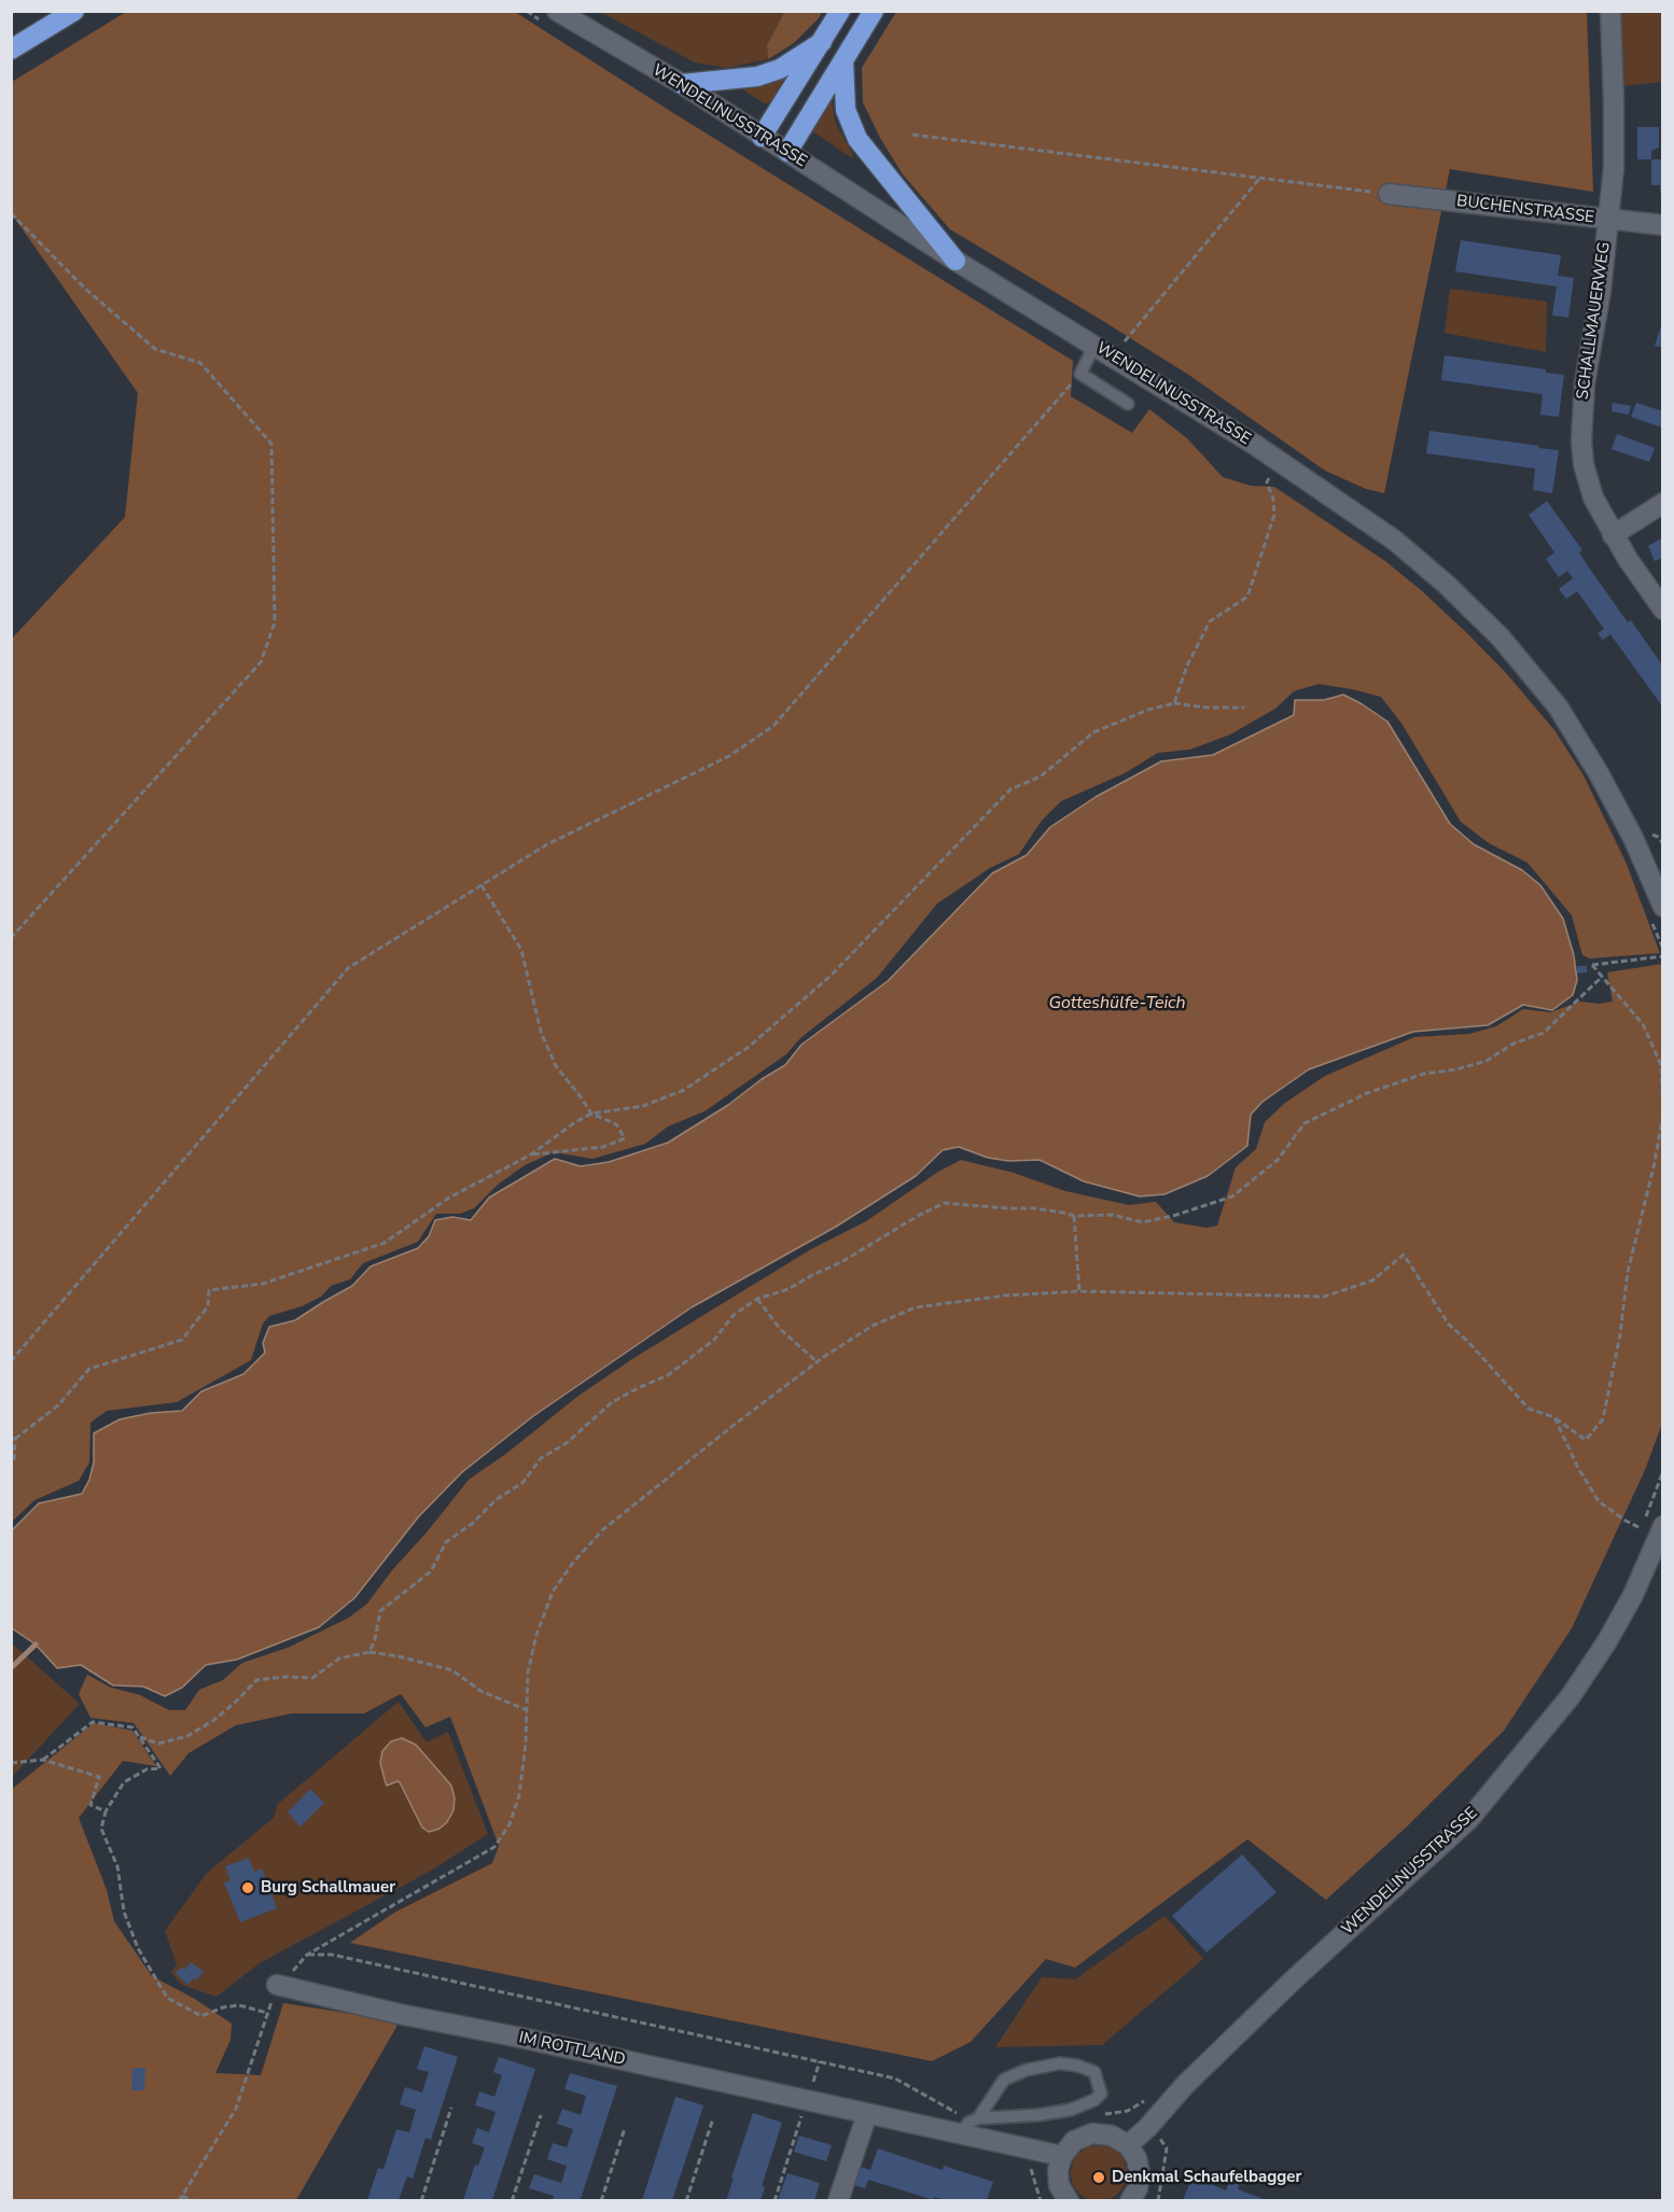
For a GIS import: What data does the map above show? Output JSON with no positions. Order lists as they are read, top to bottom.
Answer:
{
  "streets": {
    "main road": [
      "WENDELINUSSTRASSE",
      "BUCHENSTRASSE",
      "SCHALLMAUERWEG",
      "IM ROTTLAND"
    ]
  },
  "crossings": [
    ["BUCHENSTRASSE", "SCHALLMAUERWEG"]
  ],
  "water": ["Gotteshülfe-Teich"],
  "places": ["Burg Schallmauer", "Denkmal Schaufelbagger"]
}
